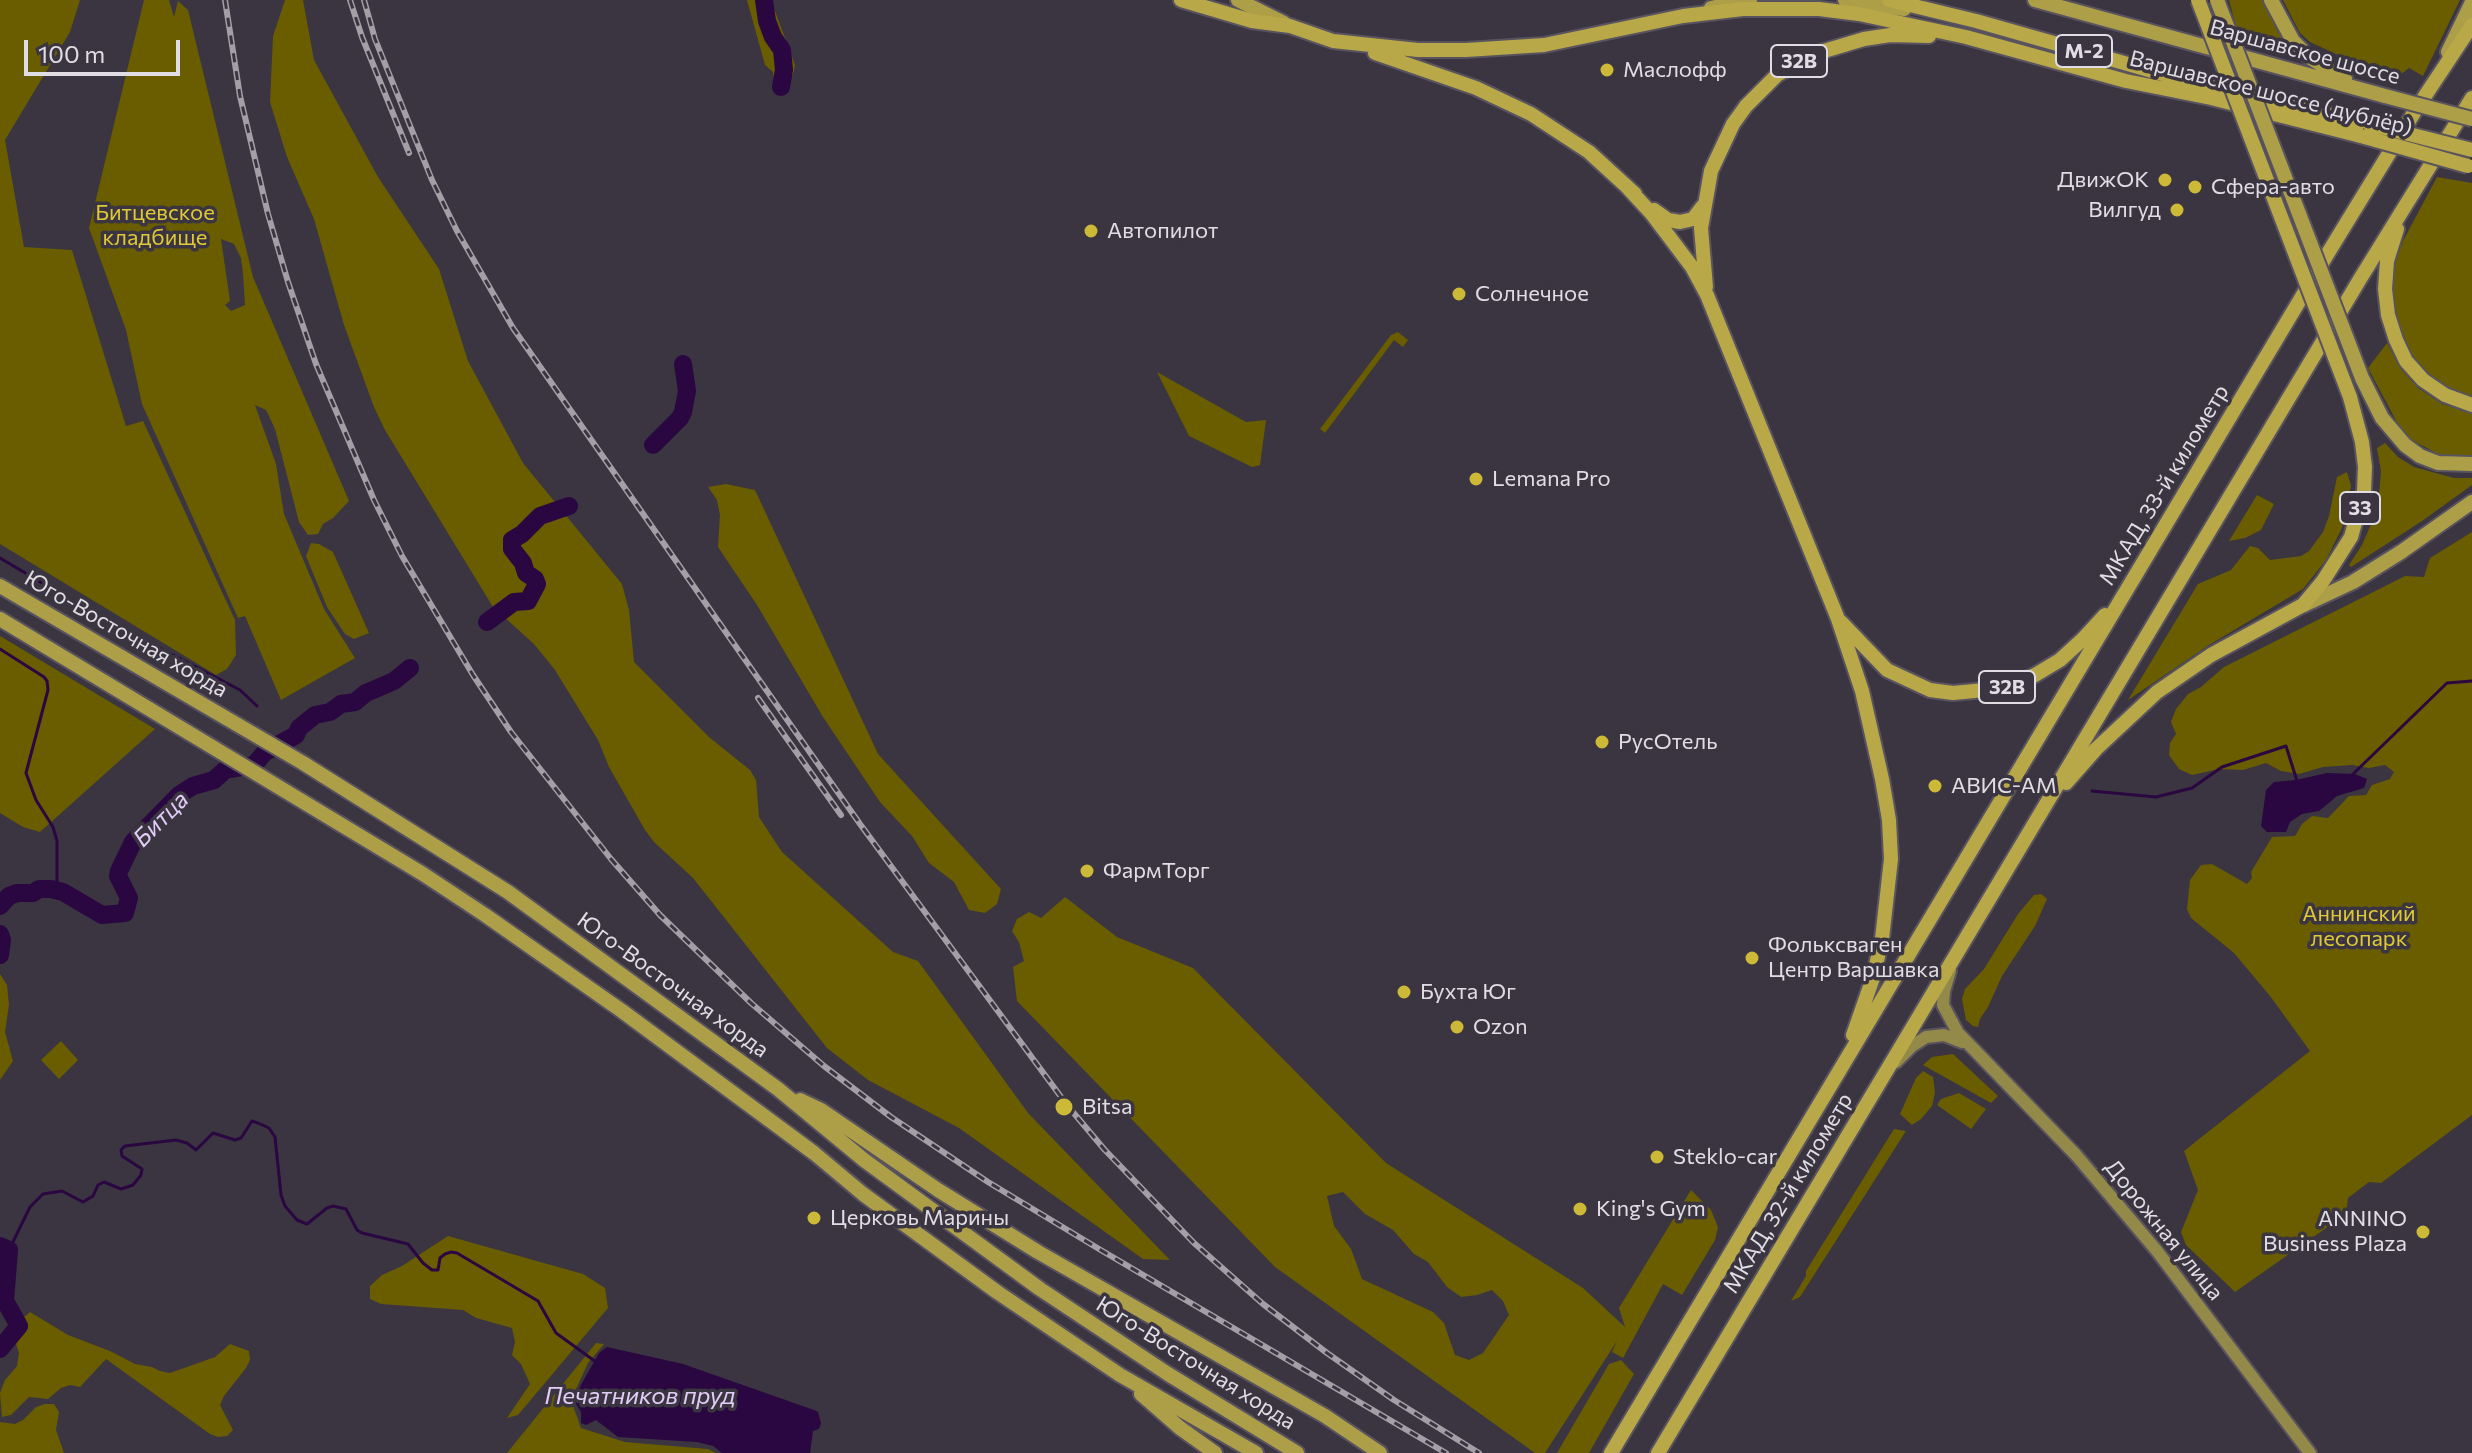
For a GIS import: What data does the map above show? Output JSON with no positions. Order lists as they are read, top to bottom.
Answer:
{
  "streets": {
    "highway": [
      "М-2",
      "32B",
      "Варшавское шоссе (дублёр)",
      "МКАД, 33-й километр",
      "33",
      "МКАД, 32-й километр"
    ],
    "main road": ["Варшавское шоссе", "Юго-Восточная хорда", "Дорожная улица"]
  },
  "crossings": [
    ["М-2", "Варшавское шоссе"],
    ["М-2", "Варшавское шоссе (дублёр)"],
    ["32B", "Варшавское шоссе (дублёр)"],
    ["32B", "МКАД, 33-й километр"],
    ["МКАД, 33-й километр", "МКАД, 32-й километр"],
    ["МКАД, 32-й километр", "Дорожная улица"]
  ],
  "water": ["Битца", "Печатников пруд"],
  "parks": ["Битцевское кладбище", "Аннинский лесопарк"],
  "places": [
    "Маслофф",
    "ДвижОК",
    "Сфера-авто",
    "Вилгуд",
    "Автопилот",
    "Солнечное",
    "Lemana Pro",
    "РусОтель",
    "АВИС-АМ",
    "ФармТорг",
    "Фольксваген Центр Варшавка",
    "Бухта Юг",
    "Ozon",
    "Bitsa",
    "Steklo-car",
    "King's Gym",
    "Церковь Марины",
    "ANNINO Business Plaza"
  ],
  "scale_bar": "100 m"
}
